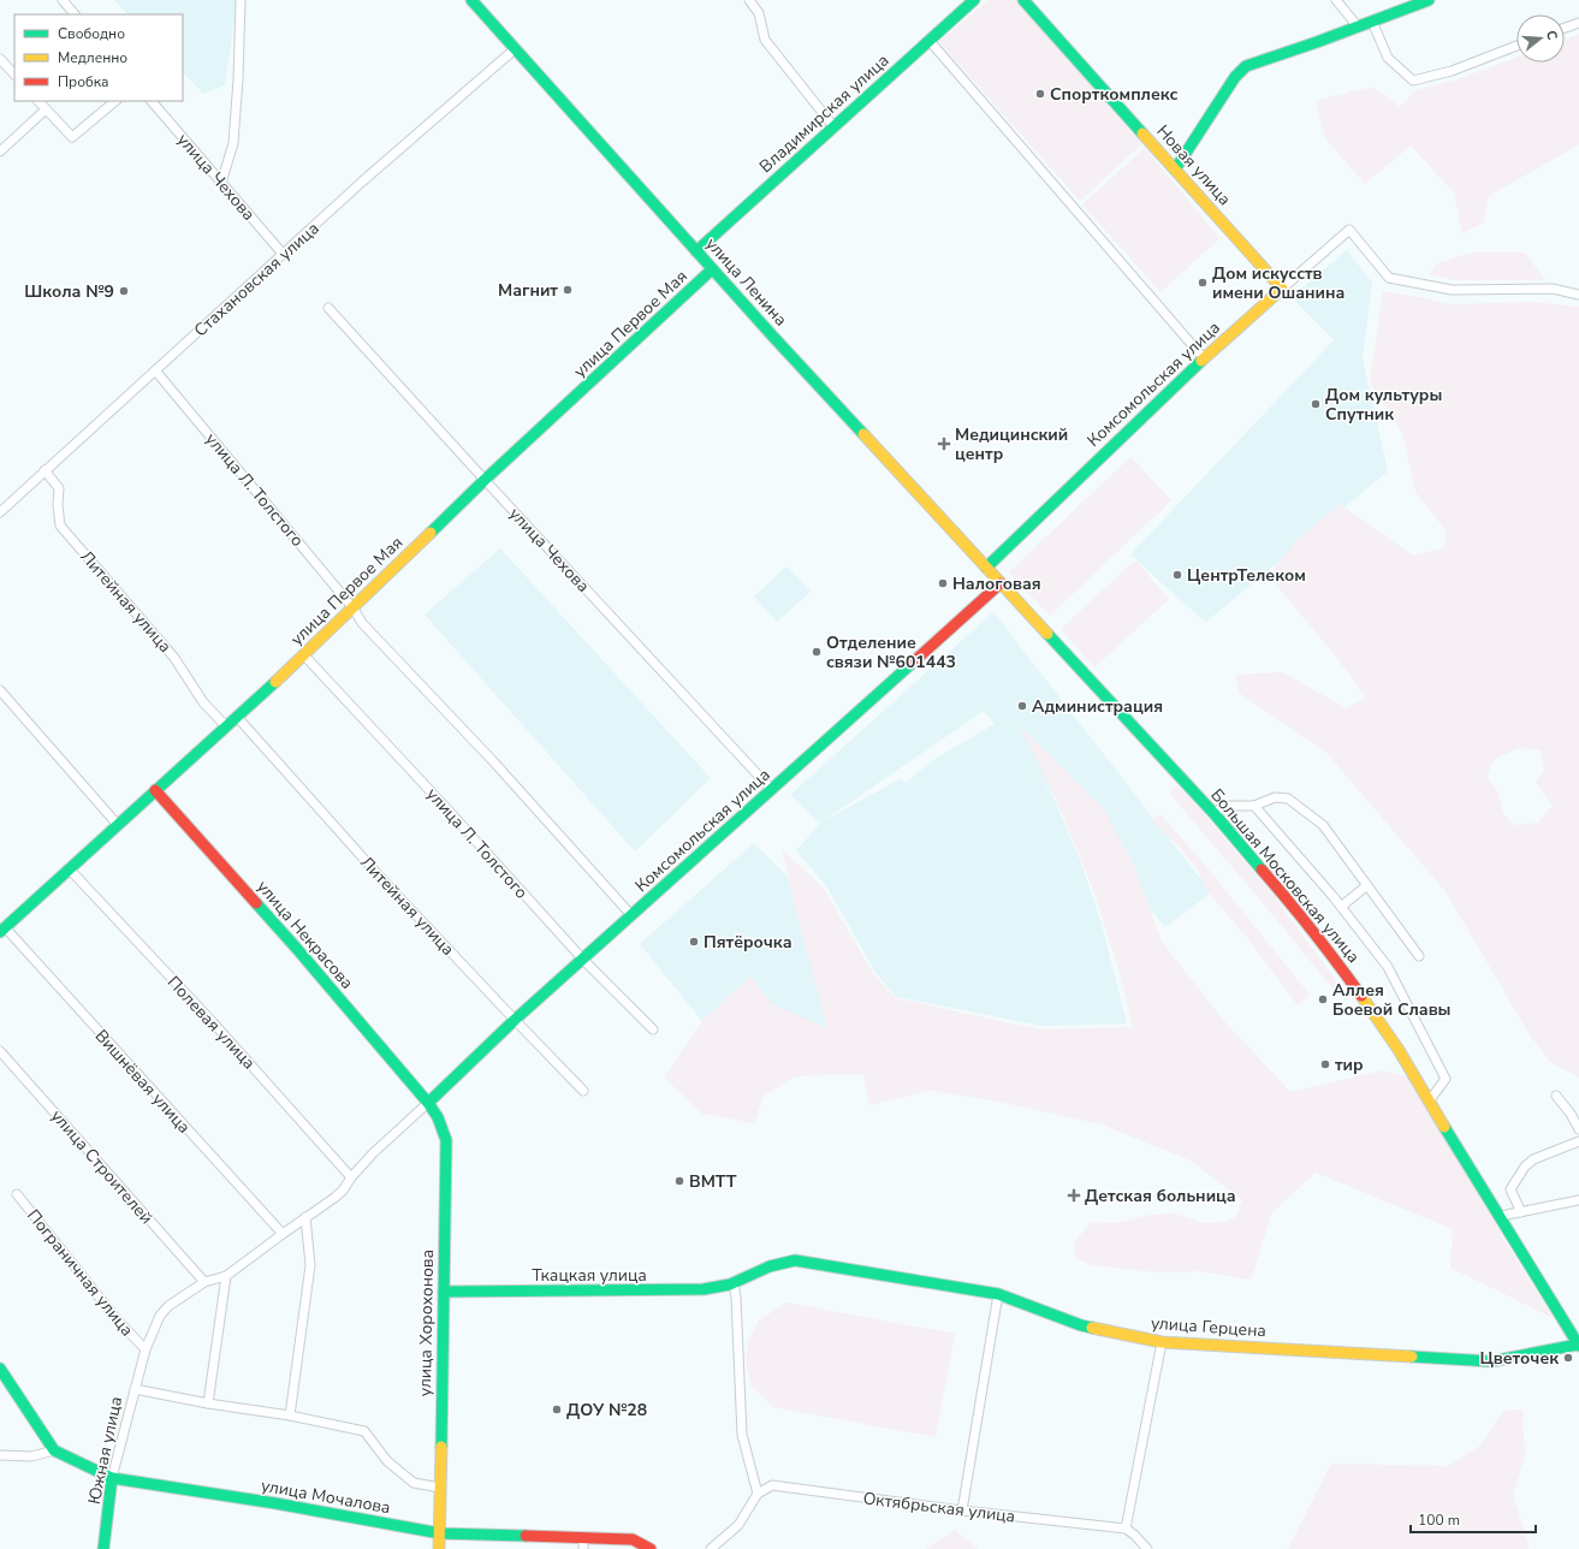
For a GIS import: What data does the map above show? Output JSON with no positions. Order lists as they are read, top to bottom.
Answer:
{
  "streets": {
    "street": [
      "Владимирская улица",
      "Новая улица",
      "улица Чехова",
      "Стахановская улица",
      "улица Ленина",
      "улица Первое Мая",
      "Комсомольская улица",
      "улица Л. Толстого",
      "Литейная улица",
      "Большая Московская улица",
      "улица Некрасова",
      "Полевая улица",
      "Вишнёвая улица",
      "улица Строителей",
      "Пограничная улица",
      "Ткацкая улица",
      "улица Хорохонова",
      "улица Герцена",
      "Южная улица",
      "улица Мочалова",
      "Октябрьская улица"
    ]
  },
  "crossings": [
    ["Владимирская улица", "улица Ленина"],
    ["Новая улица", "Комсомольская улица"],
    ["улица Чехова", "Стахановская улица"],
    ["улица Чехова", "улица Первое Мая"],
    ["улица Чехова", "Комсомольская улица"],
    ["Стахановская улица", "улица Ленина"],
    ["Стахановская улица", "улица Л. Толстого"],
    ["Стахановская улица", "Литейная улица"],
    ["улица Ленина", "улица Первое Мая"],
    ["улица Ленина", "Комсомольская улица"],
    ["улица Ленина", "Большая Московская улица"],
    ["улица Первое Мая", "улица Л. Толстого"],
    ["улица Первое Мая", "Литейная улица"],
    ["улица Первое Мая", "улица Некрасова"],
    ["улица Первое Мая", "Полевая улица"],
    ["улица Первое Мая", "Вишнёвая улица"],
    ["Комсомольская улица", "улица Л. Толстого"],
    ["Комсомольская улица", "Литейная улица"],
    ["Комсомольская улица", "Большая Московская улица"],
    ["Комсомольская улица", "улица Некрасова"],
    ["Комсомольская улица", "улица Хорохонова"],
    ["Большая Московская улица", "улица Герцена"],
    ["улица Некрасова", "улица Хорохонова"],
    ["улица Строителей", "Южная улица"],
    ["Пограничная улица", "Южная улица"],
    ["Ткацкая улица", "улица Хорохонова"],
    ["Ткацкая улица", "улица Герцена"],
    ["улица Хорохонова", "улица Мочалова"],
    ["Южная улица", "улица Мочалова"]
  ],
  "places": {
    "other": [
      "Спорткомплекс",
      "Дом искусств имени Ошанина",
      "Магнит",
      "Школа №9",
      "Дом культуры Спутник",
      "ЦентрТелеком",
      "Налоговая",
      "Отделение связи №601443",
      "Администрация",
      "Пятёрочка",
      "Аллея Боевой Славы",
      "тир",
      "ВМТТ",
      "Цветочек",
      "ДОУ №28"
    ],
    "health": ["Медицинский центр", "Детская больница"]
  },
  "legend": ["Свободно", "Медленно", "Пробка"],
  "scale_bar": "100 m",
  "north": "right"
}
